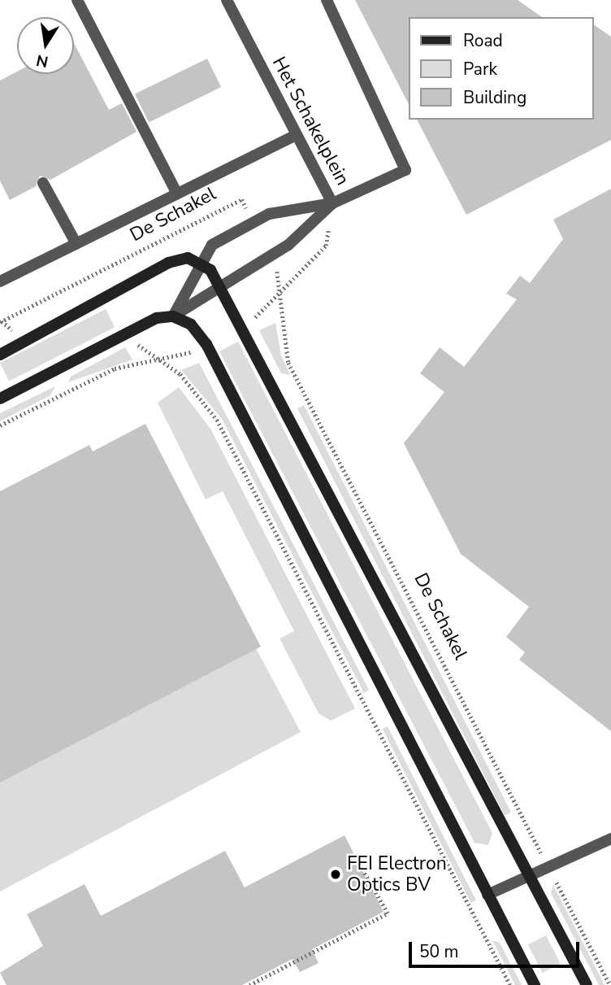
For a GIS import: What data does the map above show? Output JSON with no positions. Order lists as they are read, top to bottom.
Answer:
{
  "streets": {
    "lane": ["Het Schakelplein"],
    "path": ["De Schakel"]
  },
  "places": ["FEI Electron Optics BV"],
  "legend": ["Road", "Park", "Building"],
  "scale_bar": "50 m",
  "north": "bottom"
}
